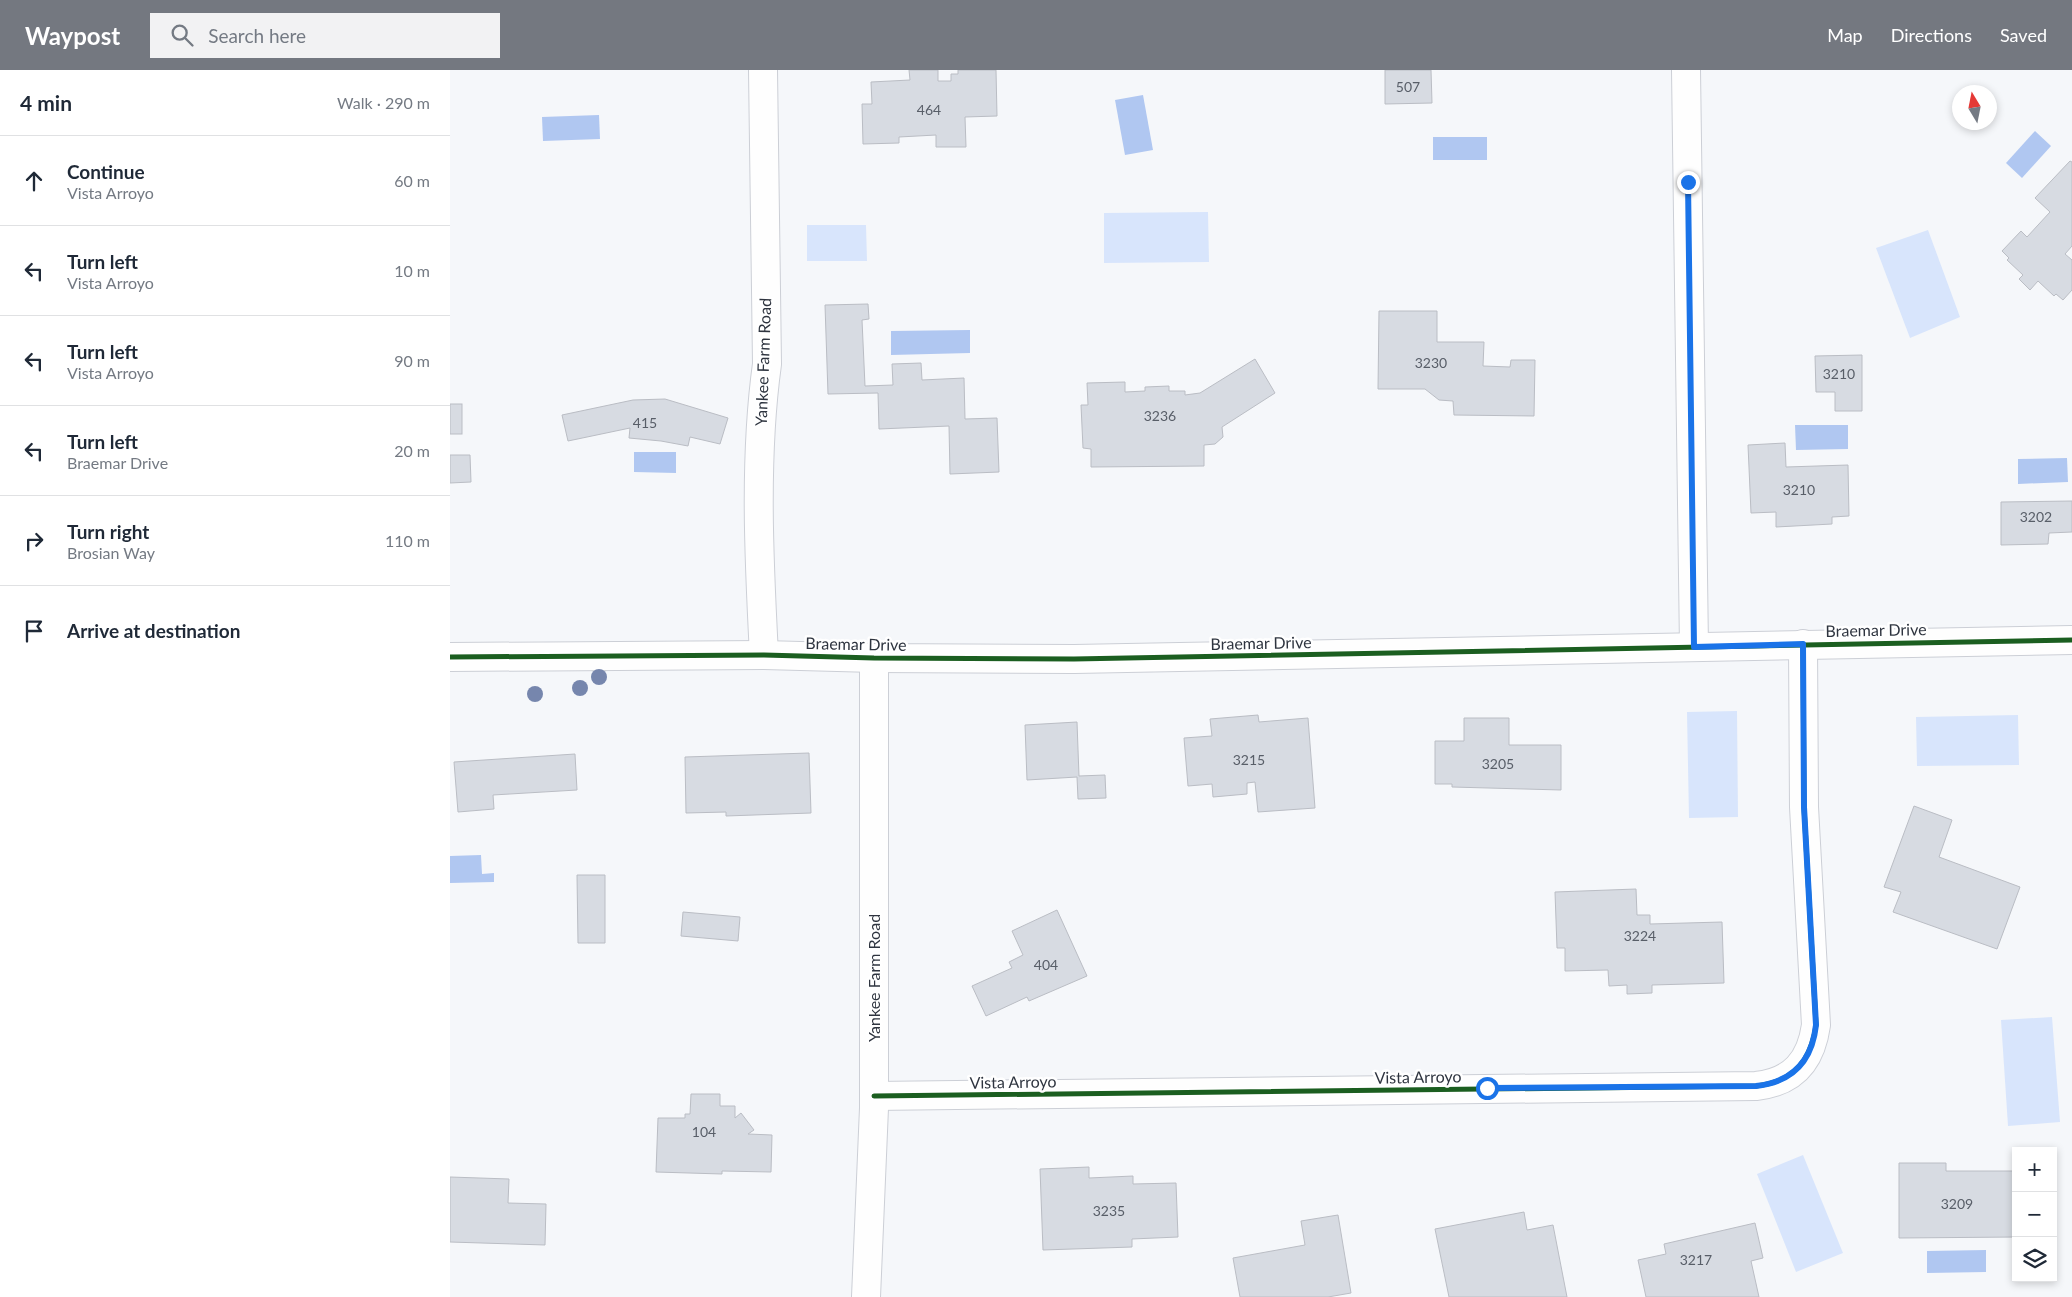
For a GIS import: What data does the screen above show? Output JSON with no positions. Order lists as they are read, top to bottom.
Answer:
{
  "streets": {
    "street": ["Yankee Farm Road", "Braemar Drive", "Vista Arroyo"]
  },
  "crossings": [
    ["Yankee Farm Road", "Braemar Drive"],
    ["Yankee Farm Road", "Vista Arroyo"],
    ["Braemar Drive", "Vista Arroyo"]
  ],
  "house_numbers": [
    "507",
    "464",
    "3230",
    "3210",
    "3236",
    "415",
    "3210",
    "3202",
    "3215",
    "3205",
    "3224",
    "404",
    "104",
    "3209",
    "3235",
    "3217"
  ],
  "north": "top",
  "page": {
    "header": "Waypost",
    "search": "Search here",
    "nav": ["Map", "Directions", "Saved"],
    "heading": ["4 min", "Walk · 290 m"],
    "list": [
      ["Continue", "Vista Arroyo", "60 m"],
      ["Turn left", "Vista Arroyo", "10 m"],
      ["Turn left", "Vista Arroyo", "90 m"],
      ["Turn left", "Braemar Drive", "20 m"],
      ["Turn right", "Brosian Way", "110 m"],
      "Arrive at destination"
    ],
    "map_buttons": ["+", "−"]
  }
}
